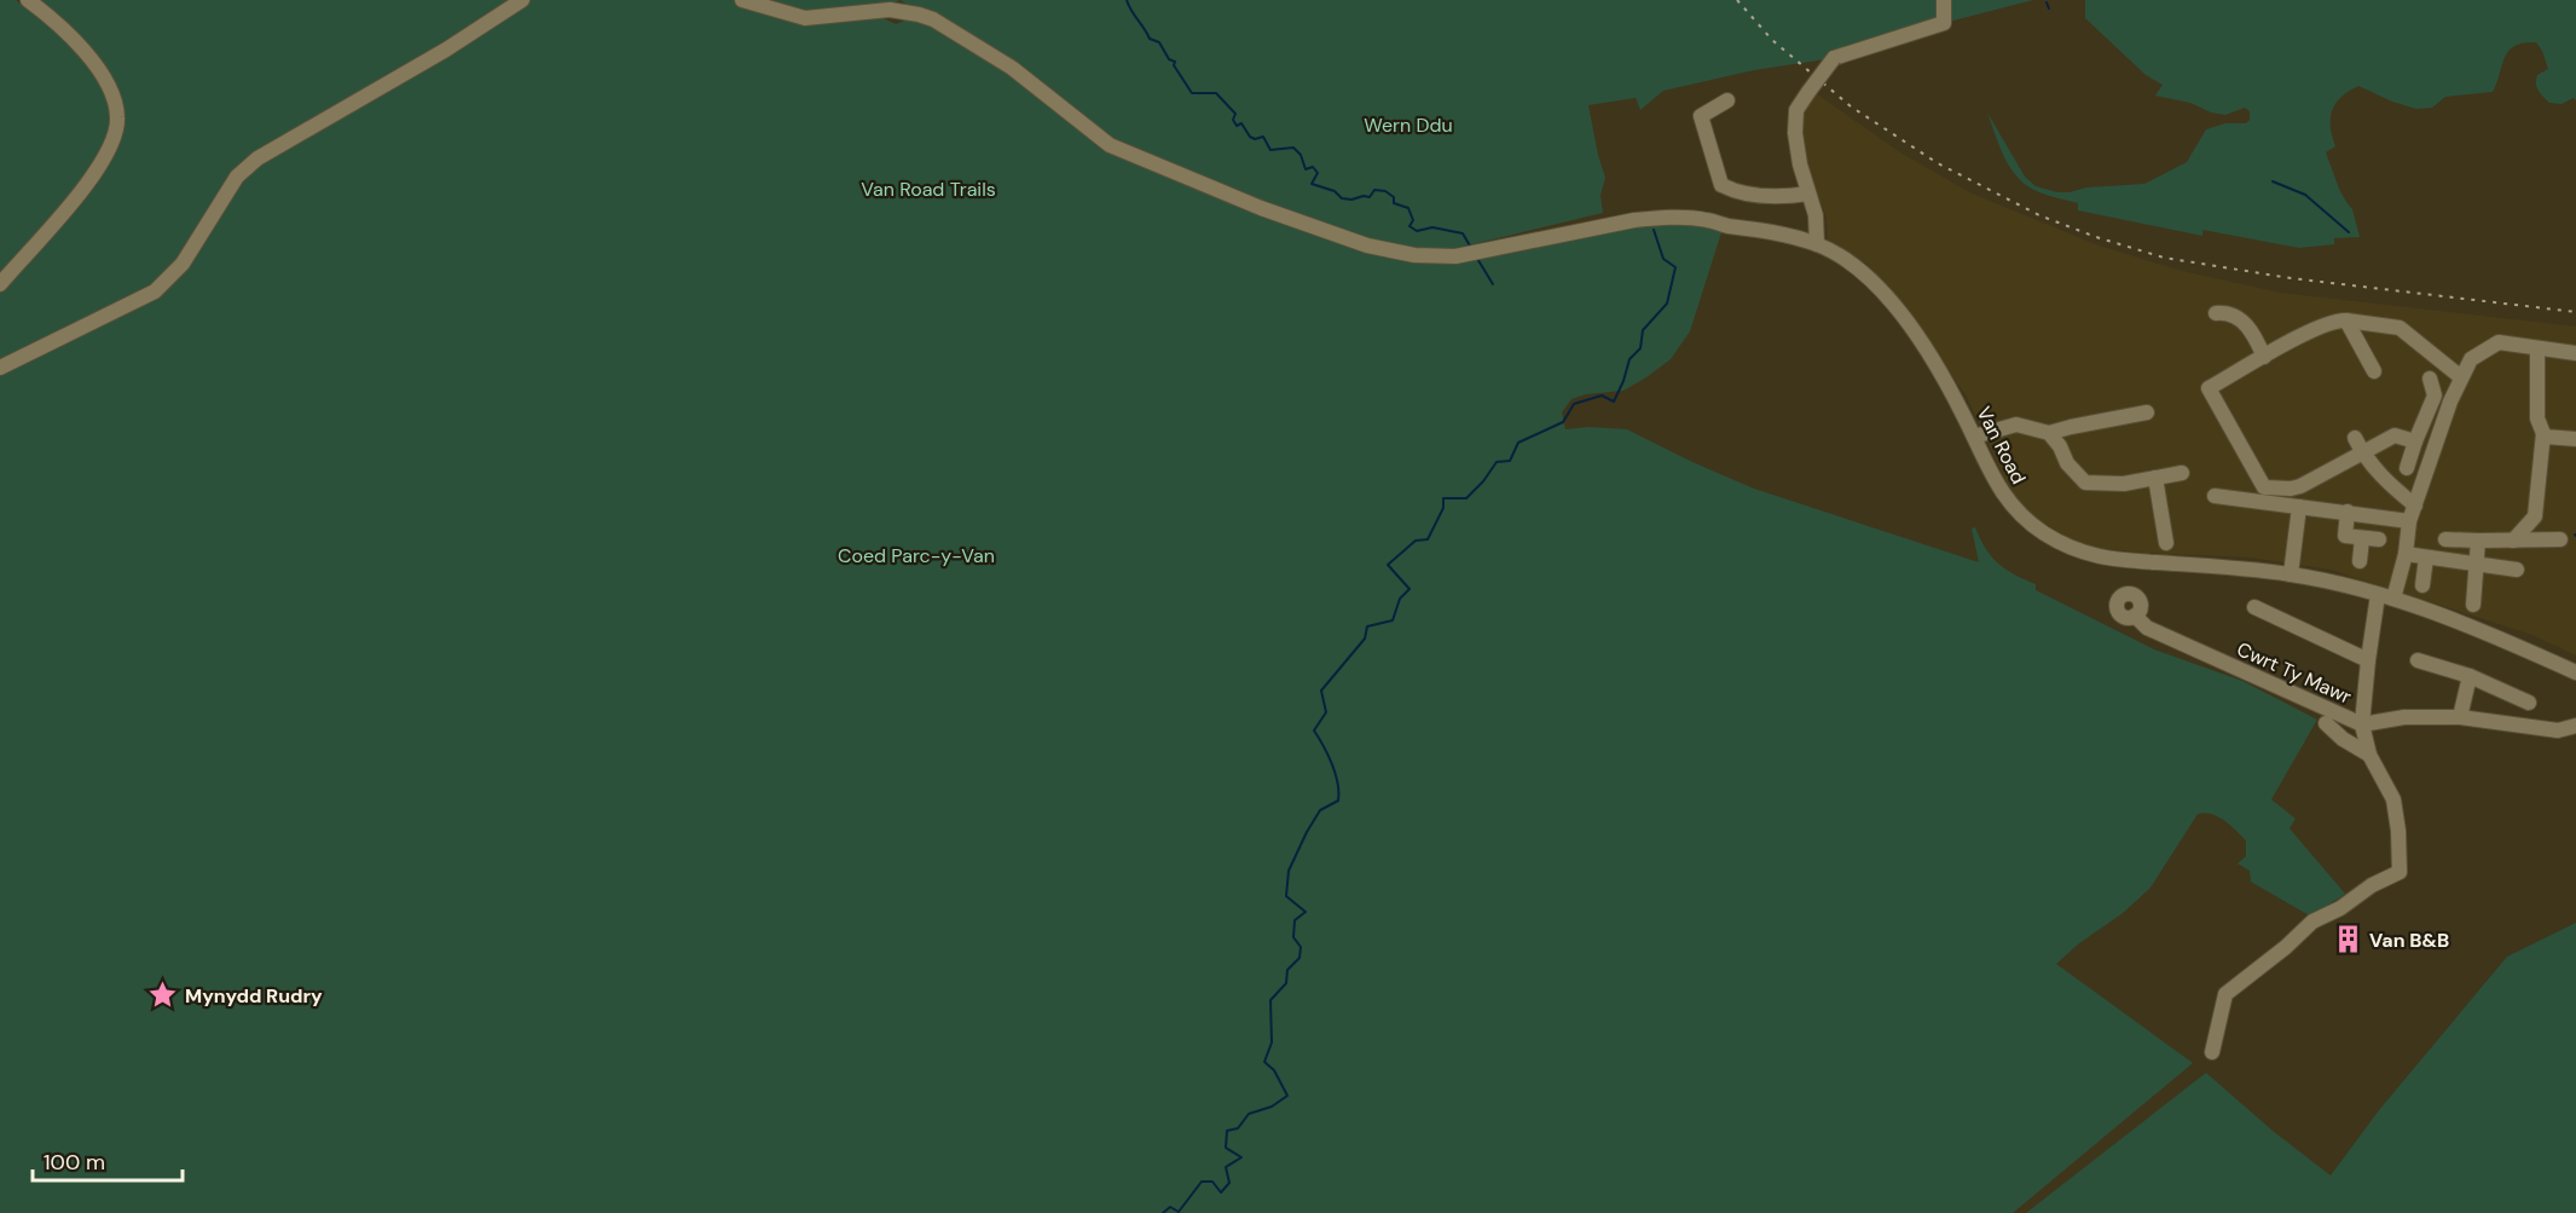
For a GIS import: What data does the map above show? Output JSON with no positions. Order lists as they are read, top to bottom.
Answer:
{
  "streets": {
    "street": ["Van Road", "Cwrt Ty Mawr"]
  },
  "parks": ["Wern Ddu", "Van Road Trails", "Coed Parc-y-Van"],
  "places": {
    "building": ["Van B&B"],
    "place": ["Mynydd Rudry"]
  },
  "scale_bar": "100 m"
}
